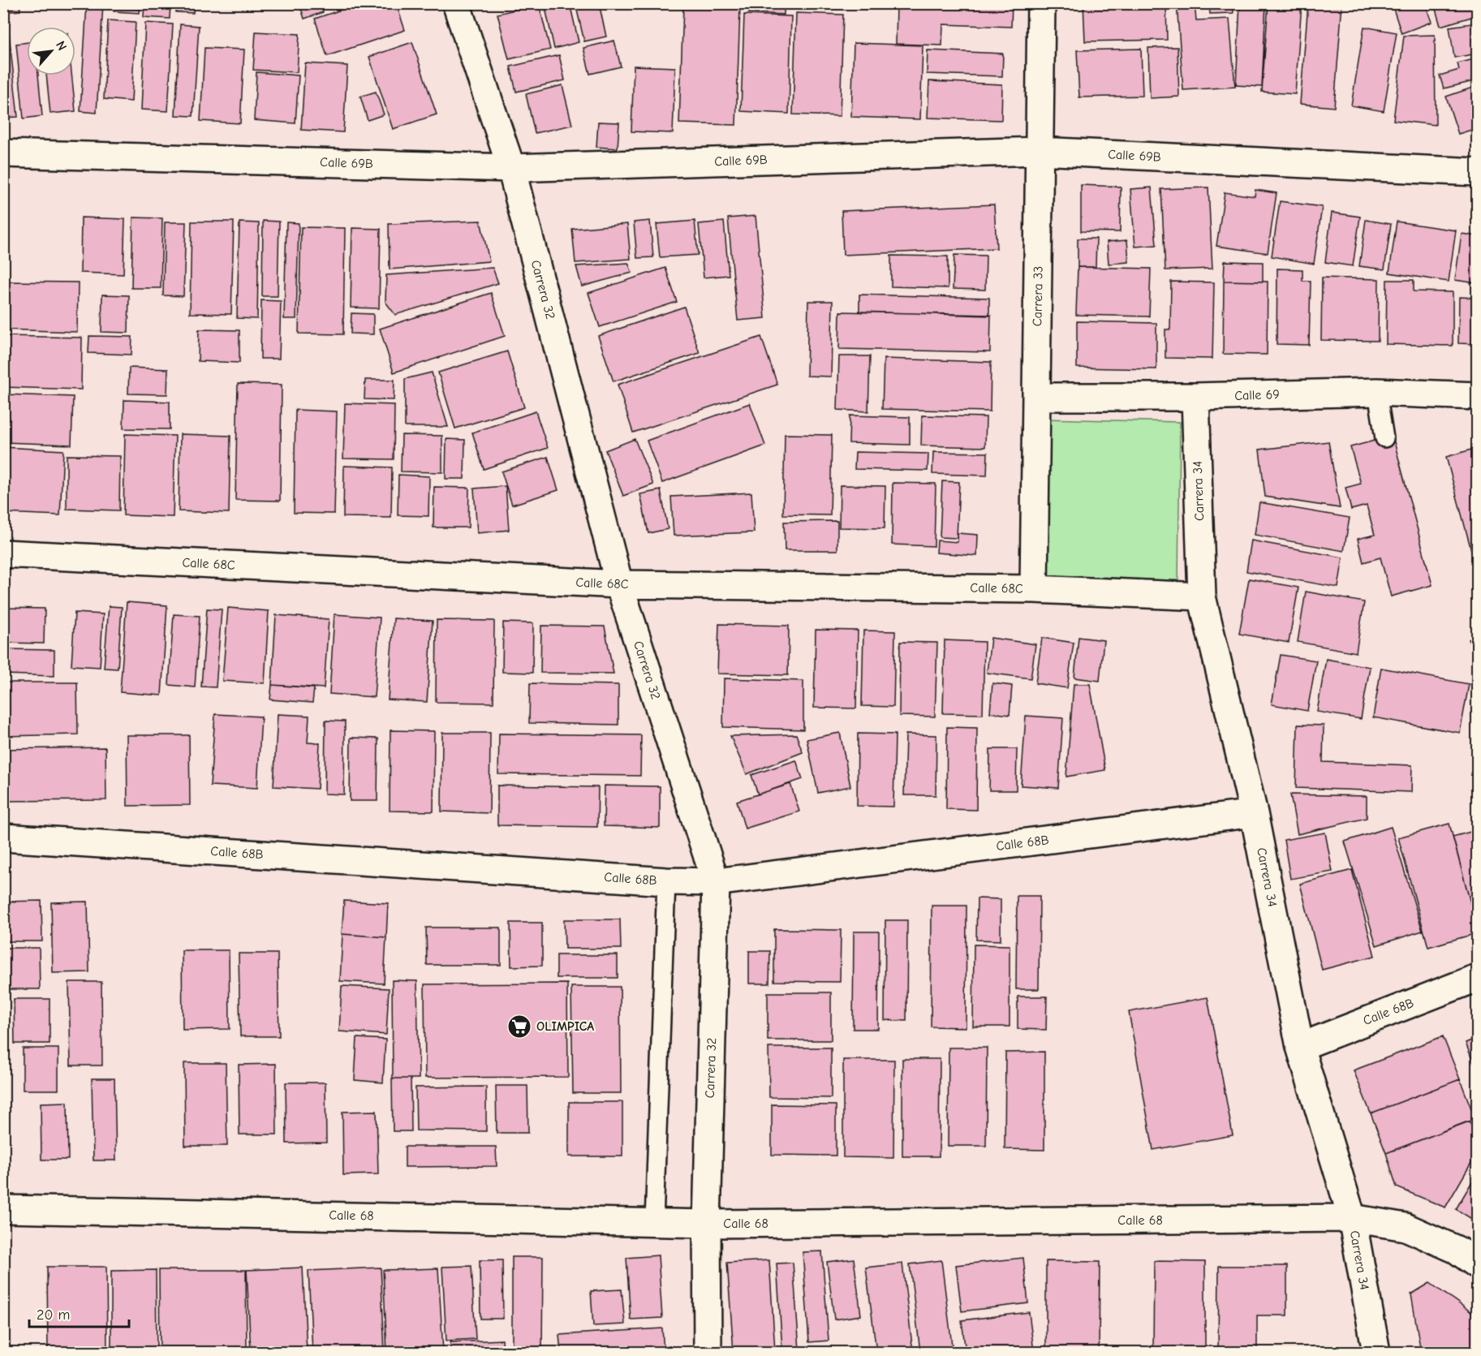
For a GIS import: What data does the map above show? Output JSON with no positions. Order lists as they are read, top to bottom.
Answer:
{
  "streets": {
    "street": [
      "Calle 69B",
      "Carrera 32",
      "Carrera 33",
      "Calle 69",
      "Carrera 34",
      "Calle 68C",
      "Calle 68B",
      "Calle 68"
    ]
  },
  "crossings": [
    ["Calle 69B", "Carrera 32"],
    ["Calle 69B", "Carrera 33"],
    ["Carrera 32", "Calle 68C"],
    ["Carrera 32", "Calle 68B"],
    ["Carrera 32", "Calle 68"],
    ["Carrera 33", "Calle 69"],
    ["Carrera 33", "Calle 68C"],
    ["Calle 69", "Carrera 34"],
    ["Carrera 34", "Calle 68C"],
    ["Carrera 34", "Calle 68B"],
    ["Carrera 34", "Calle 68"]
  ],
  "places": {
    "supermarket": ["OLIMPICA"]
  },
  "scale_bar": "20 m",
  "north": "top right"
}
